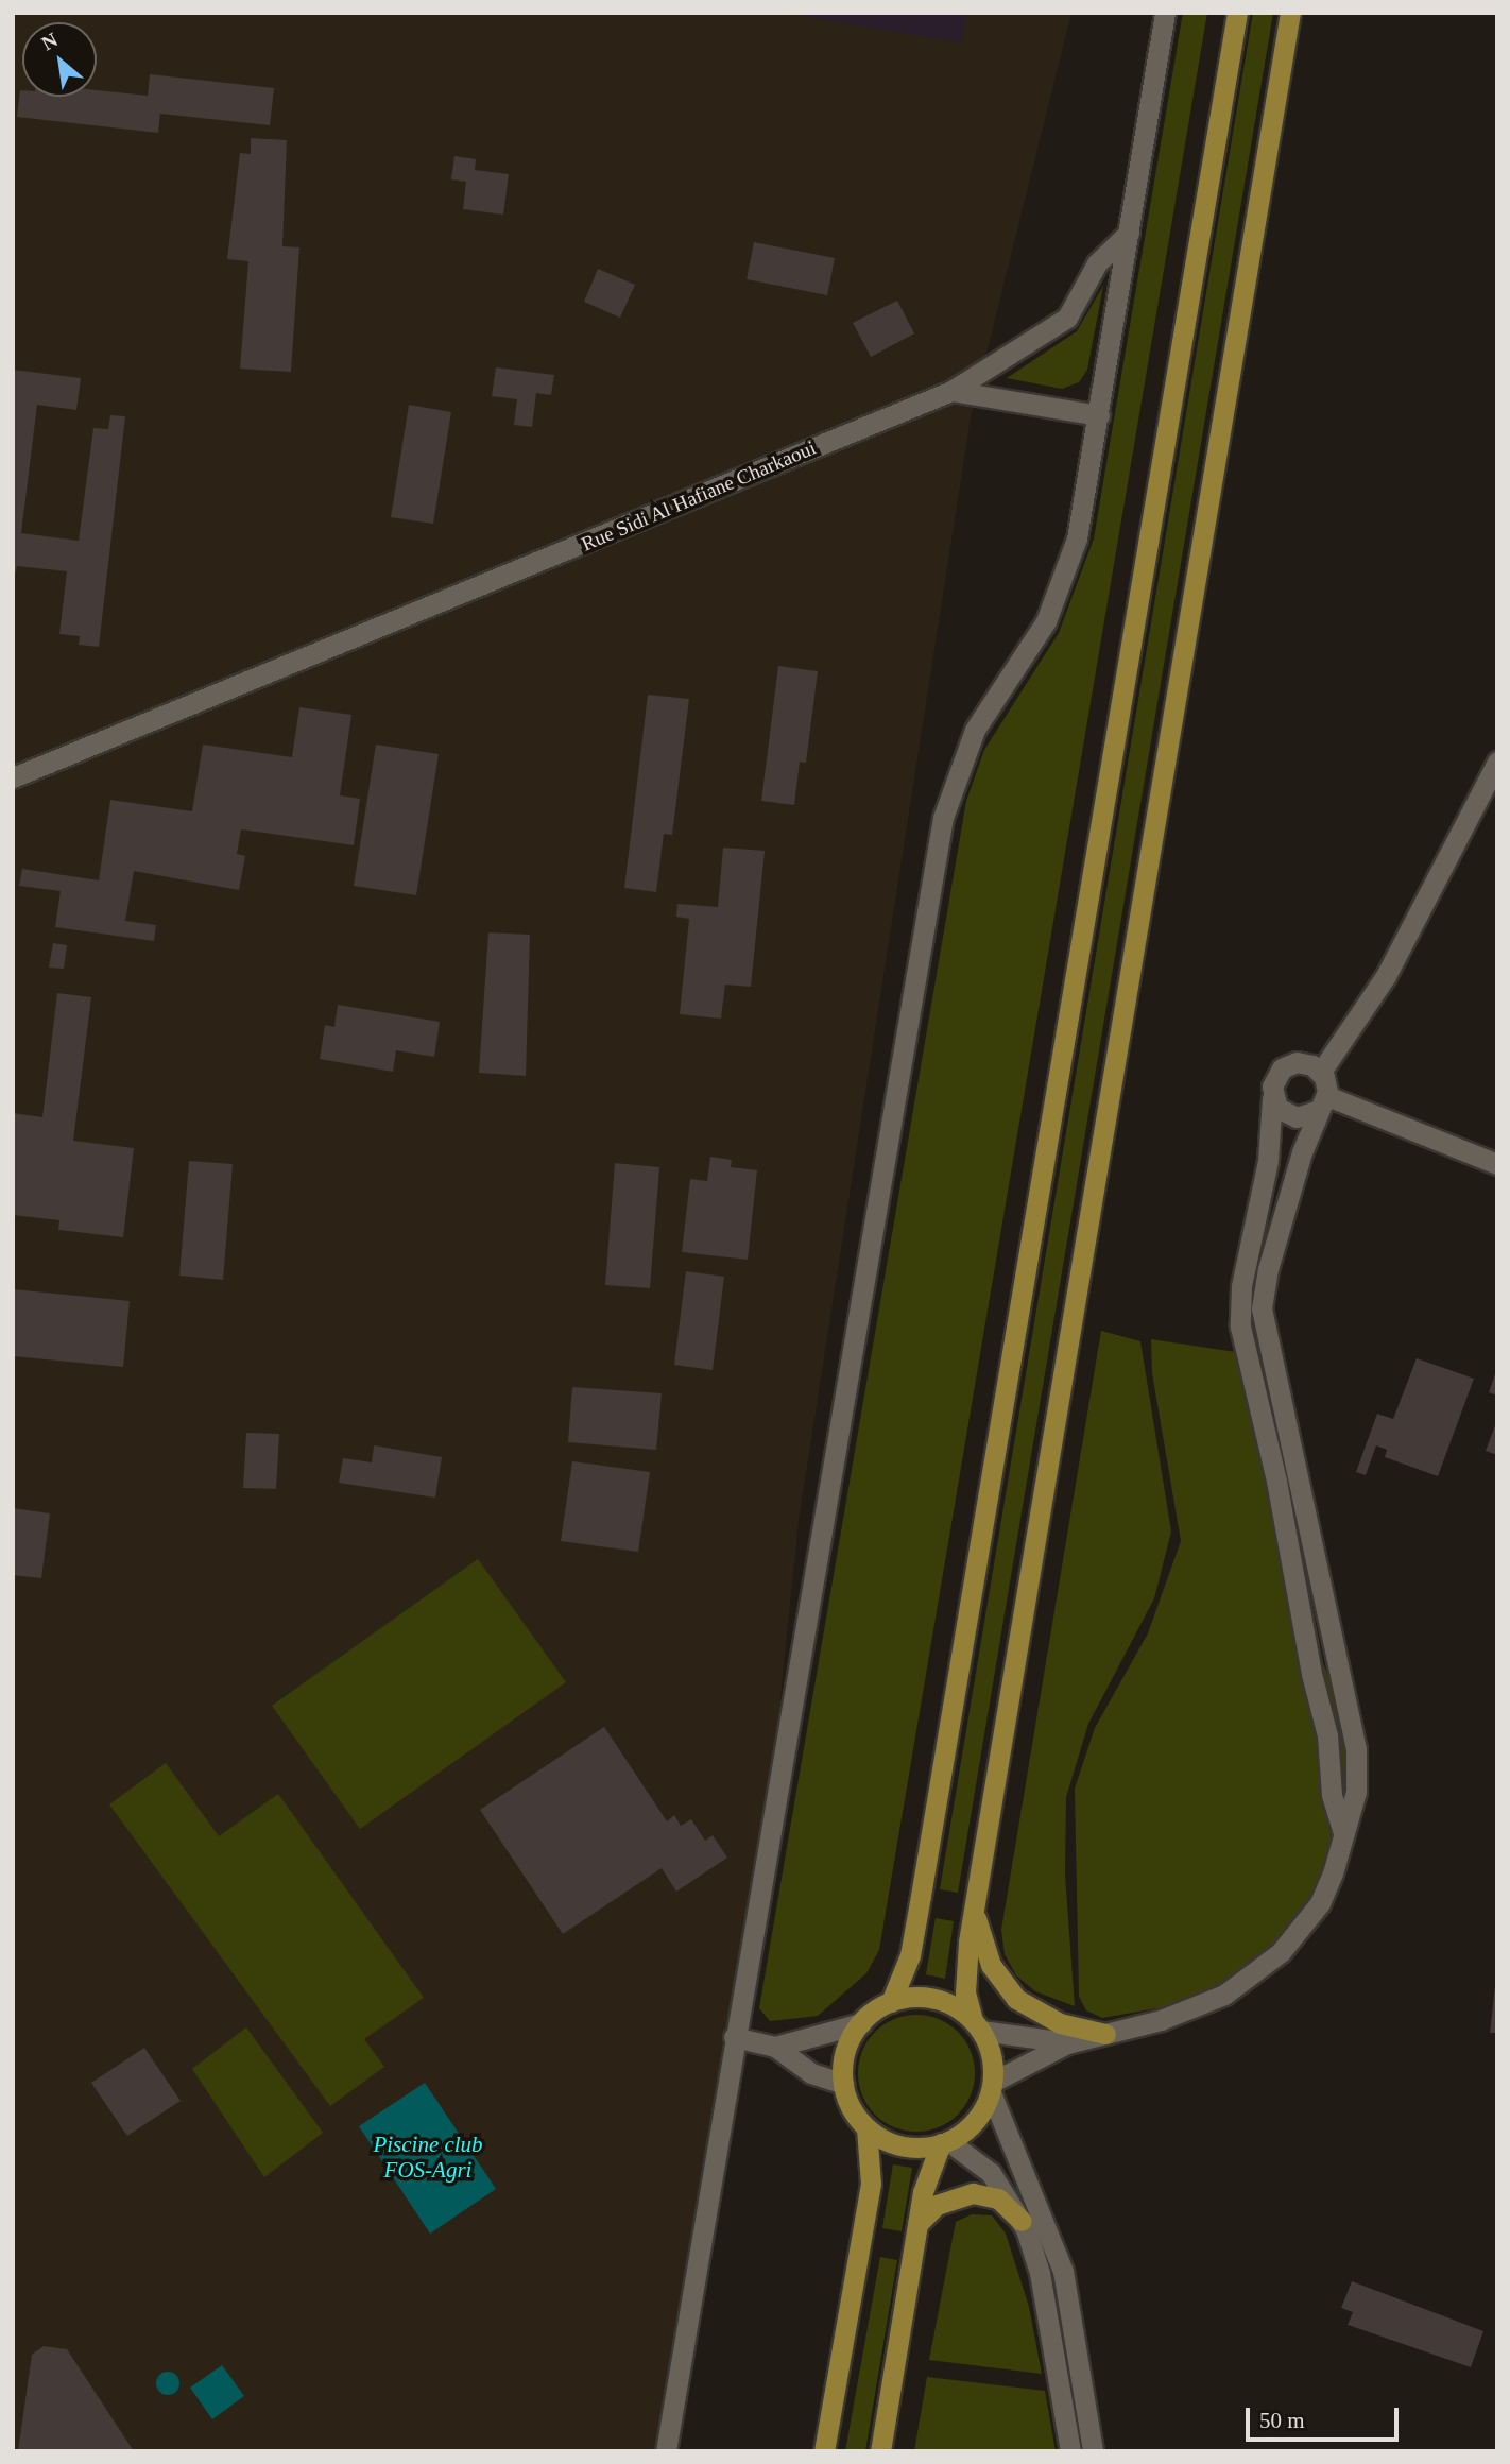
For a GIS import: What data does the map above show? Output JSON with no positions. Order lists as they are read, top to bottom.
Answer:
{
  "streets": {
    "street": ["Rue Sidi Al Hafiane Charkaoui"]
  },
  "water": ["Piscine club FOS-Agri"],
  "scale_bar": "50 m",
  "north": "top left"
}
